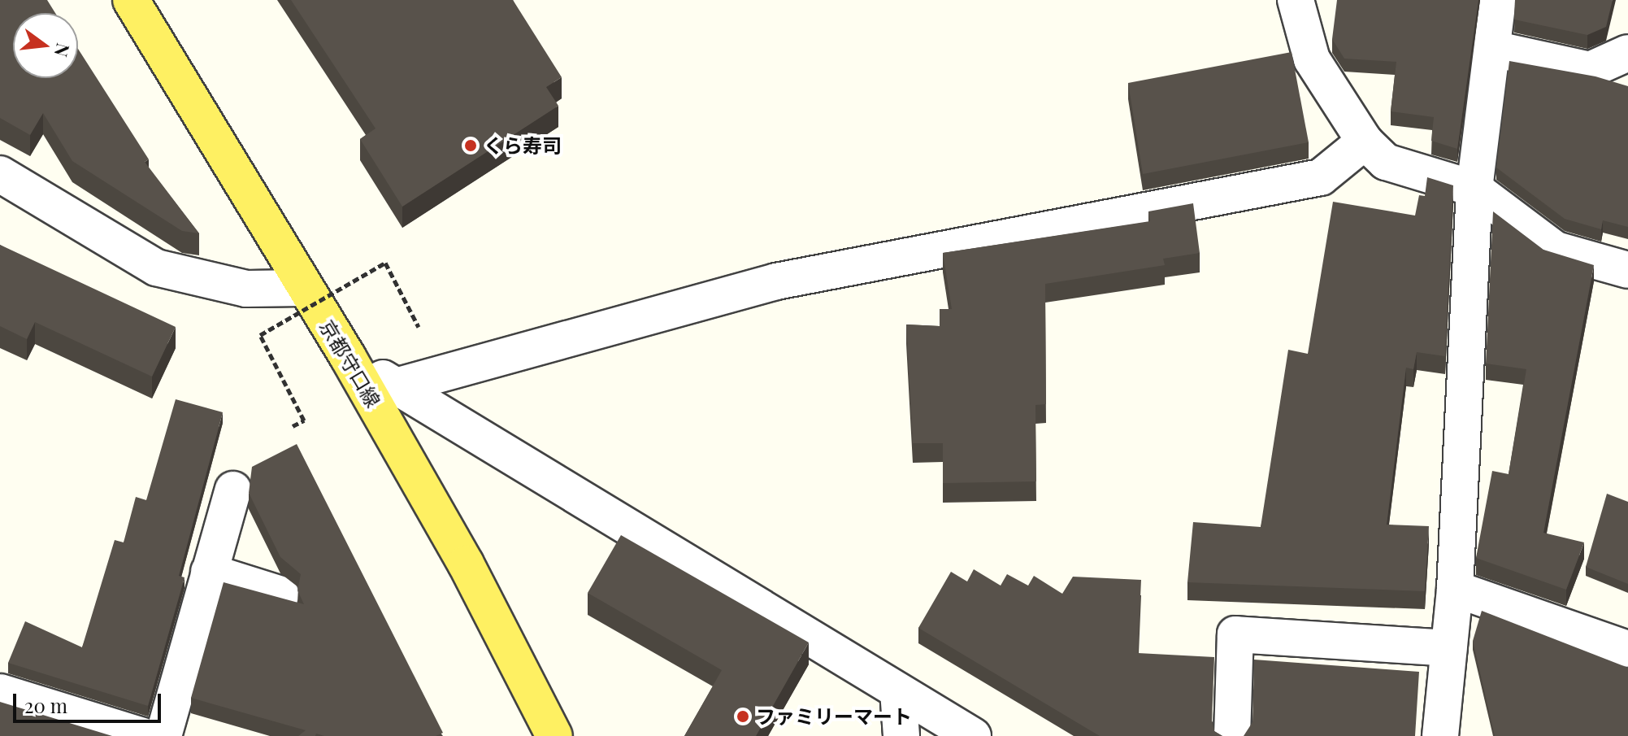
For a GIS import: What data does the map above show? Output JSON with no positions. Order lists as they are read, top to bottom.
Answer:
{
  "streets": {
    "main road": ["京都守口線"]
  },
  "places": ["くら寿司", "ファミリーマート"],
  "scale_bar": "20 m",
  "north": "right"
}
